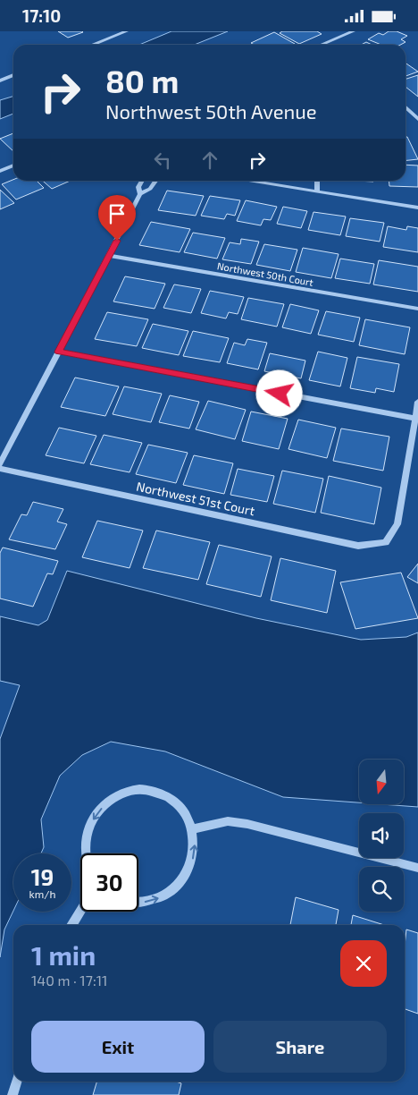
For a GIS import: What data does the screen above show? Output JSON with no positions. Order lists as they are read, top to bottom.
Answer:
{
  "streets": {
    "street": ["Northwest 50th Court", "Northwest 51st Court"]
  },
  "north": "bottom",
  "page": {
    "status": "17:10",
    "turn": ["80 m", "Northwest 50th Avenue"],
    "speed": "19 km/h",
    "limit": "30",
    "heading": ["1 min", "140 m · 17:11"],
    "buttons": ["Exit", "Share"]
  }
}
